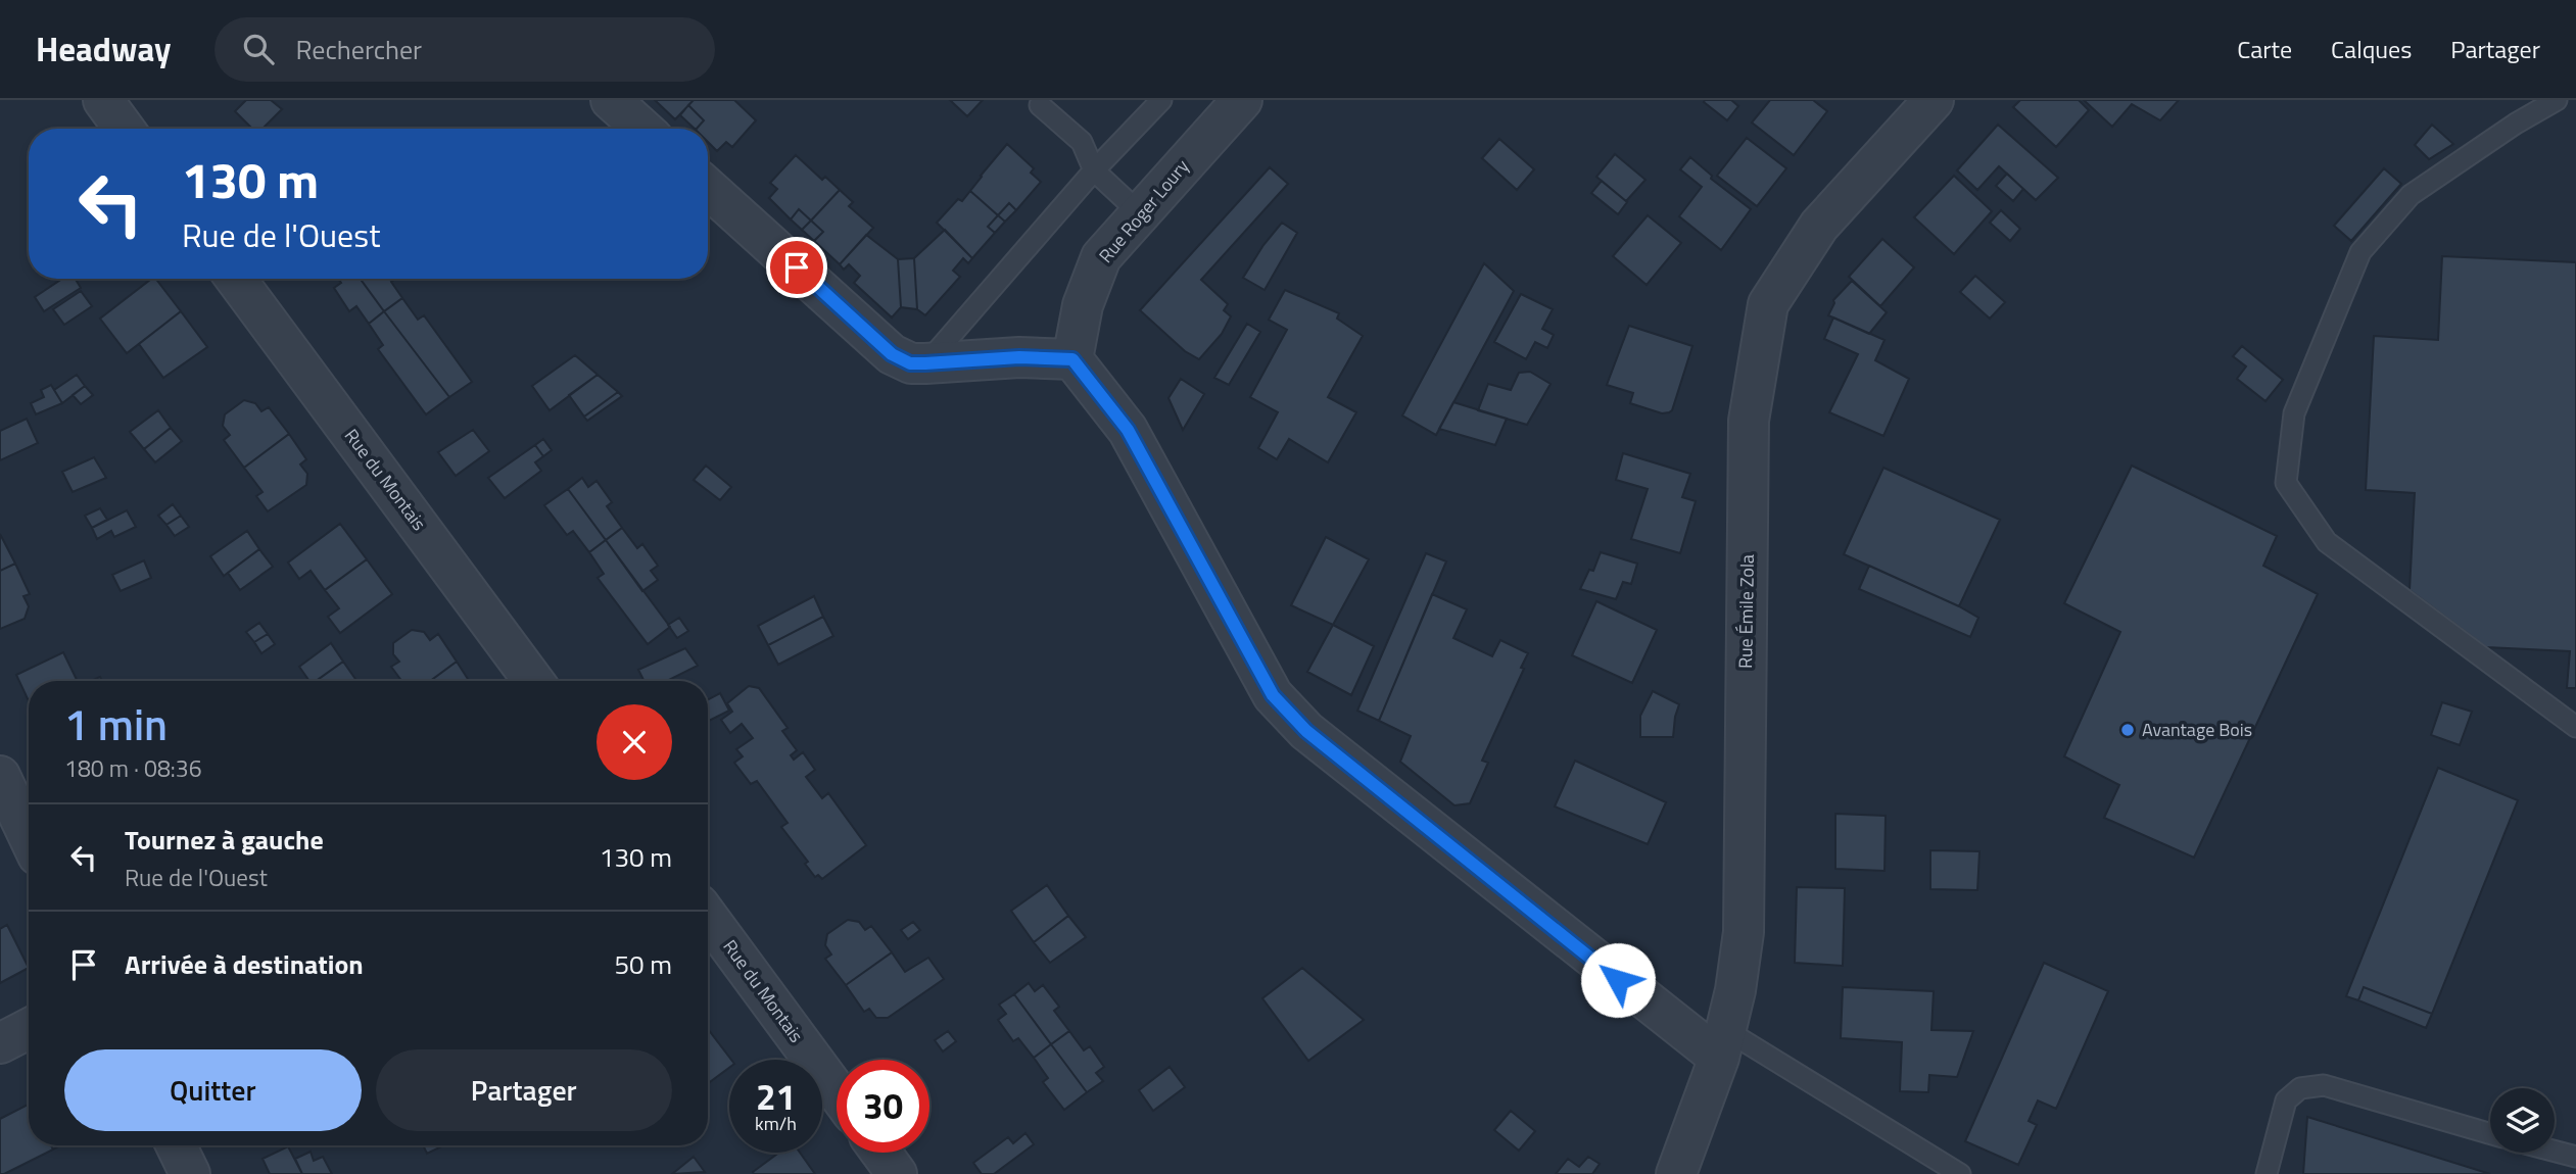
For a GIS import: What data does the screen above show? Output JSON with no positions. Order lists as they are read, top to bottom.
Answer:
{
  "streets": {
    "street": ["Rue Roger Loury", "Rue du Montais", "Rue Émile Zola"]
  },
  "places": ["Avantage Bois"],
  "page": {
    "header": "Headway",
    "search": "Rechercher",
    "nav": ["Carte", "Calques", "Partager"],
    "turn": ["130 m", "Rue de l'Ouest"],
    "heading": ["1 min", "180 m · 08:36"],
    "list": [
      {
        "name": "Tournez à gauche",
        "note": "Rue de l'Ouest",
        "value": "130 m"
      },
      {
        "name": "Arrivée à destination",
        "value": "50 m"
      }
    ],
    "buttons": ["Quitter", "Partager"],
    "speed": "21 km/h",
    "limit": "30"
  }
}
